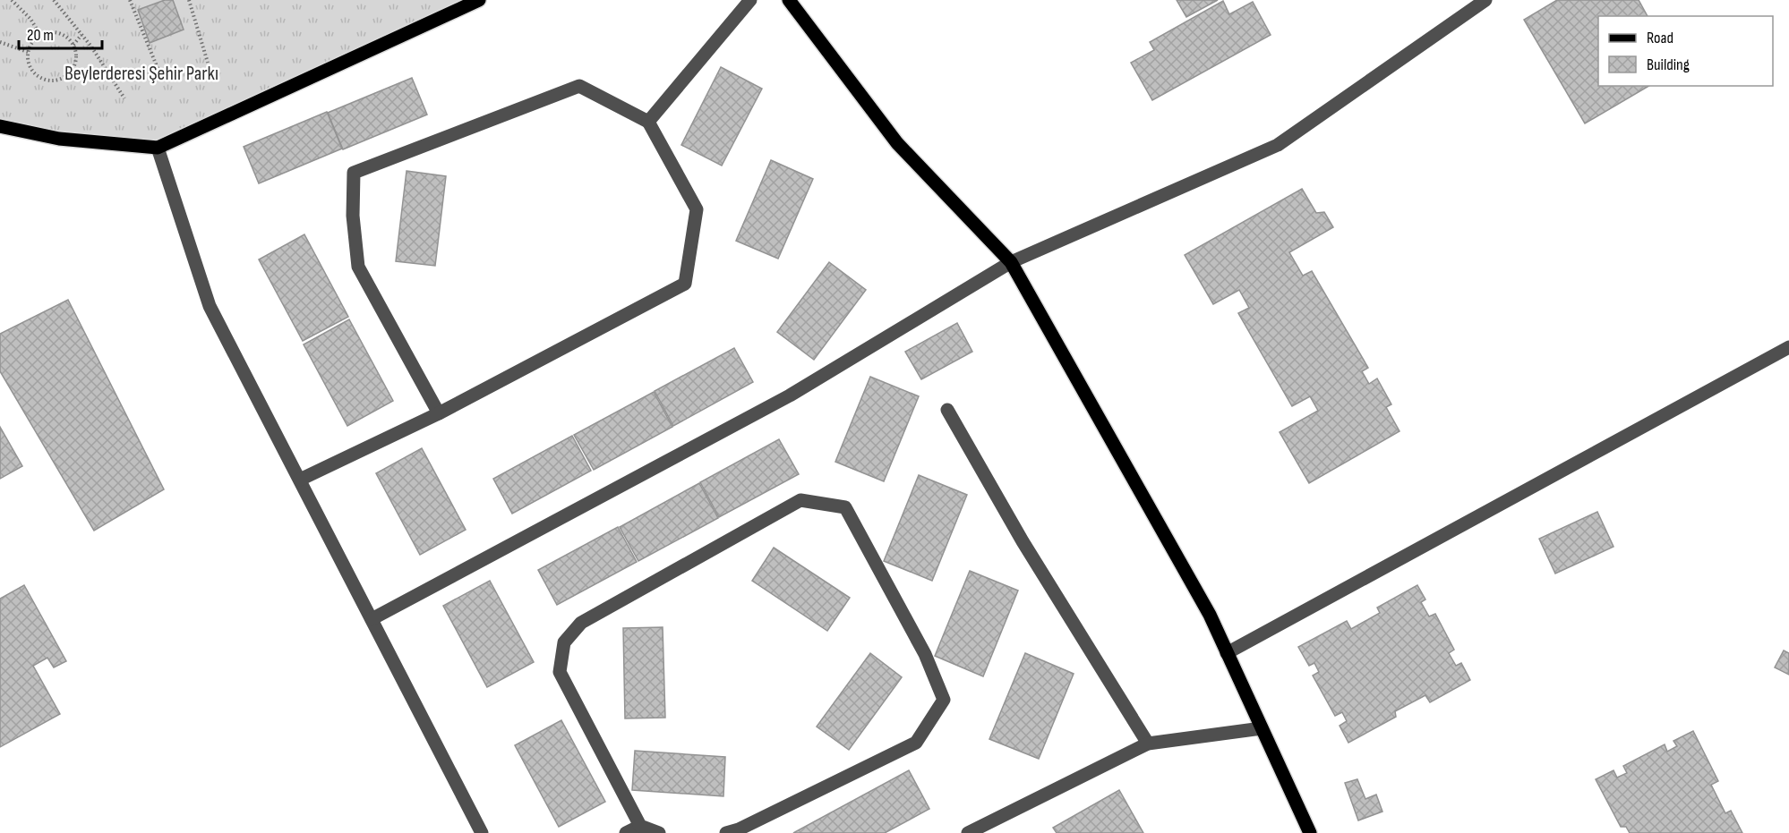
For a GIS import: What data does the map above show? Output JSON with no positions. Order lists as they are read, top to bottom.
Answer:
{
  "parks": ["Beylerderesi Şehir Parkı"],
  "legend": ["Road", "Building"],
  "scale_bar": "20 m"
}
